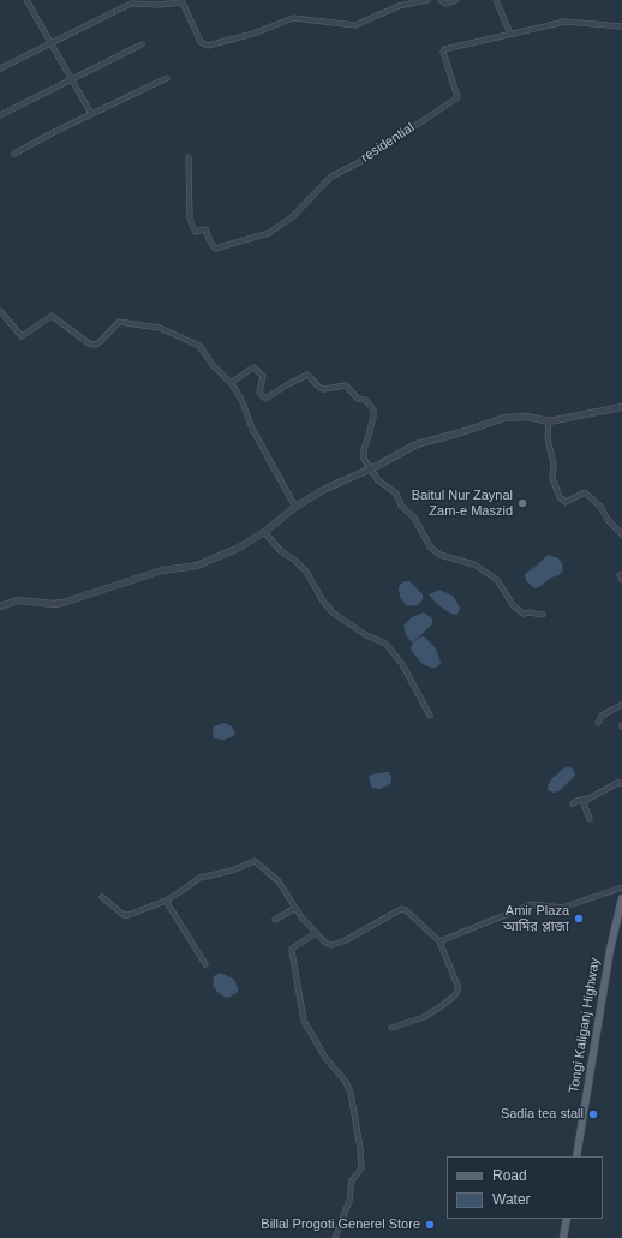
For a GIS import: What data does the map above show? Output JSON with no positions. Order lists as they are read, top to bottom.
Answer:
{
  "streets": {
    "main road": ["Tongi Kaliganj Highway"],
    "street": ["residential"]
  },
  "places": [
    "Baitul Nur Zaynal Zam-e Maszid",
    "Amir Plaza আমির প্লাজা",
    "Sadia tea stall",
    "Billal Progoti Generel Store"
  ],
  "legend": ["Road", "Water"]
}
